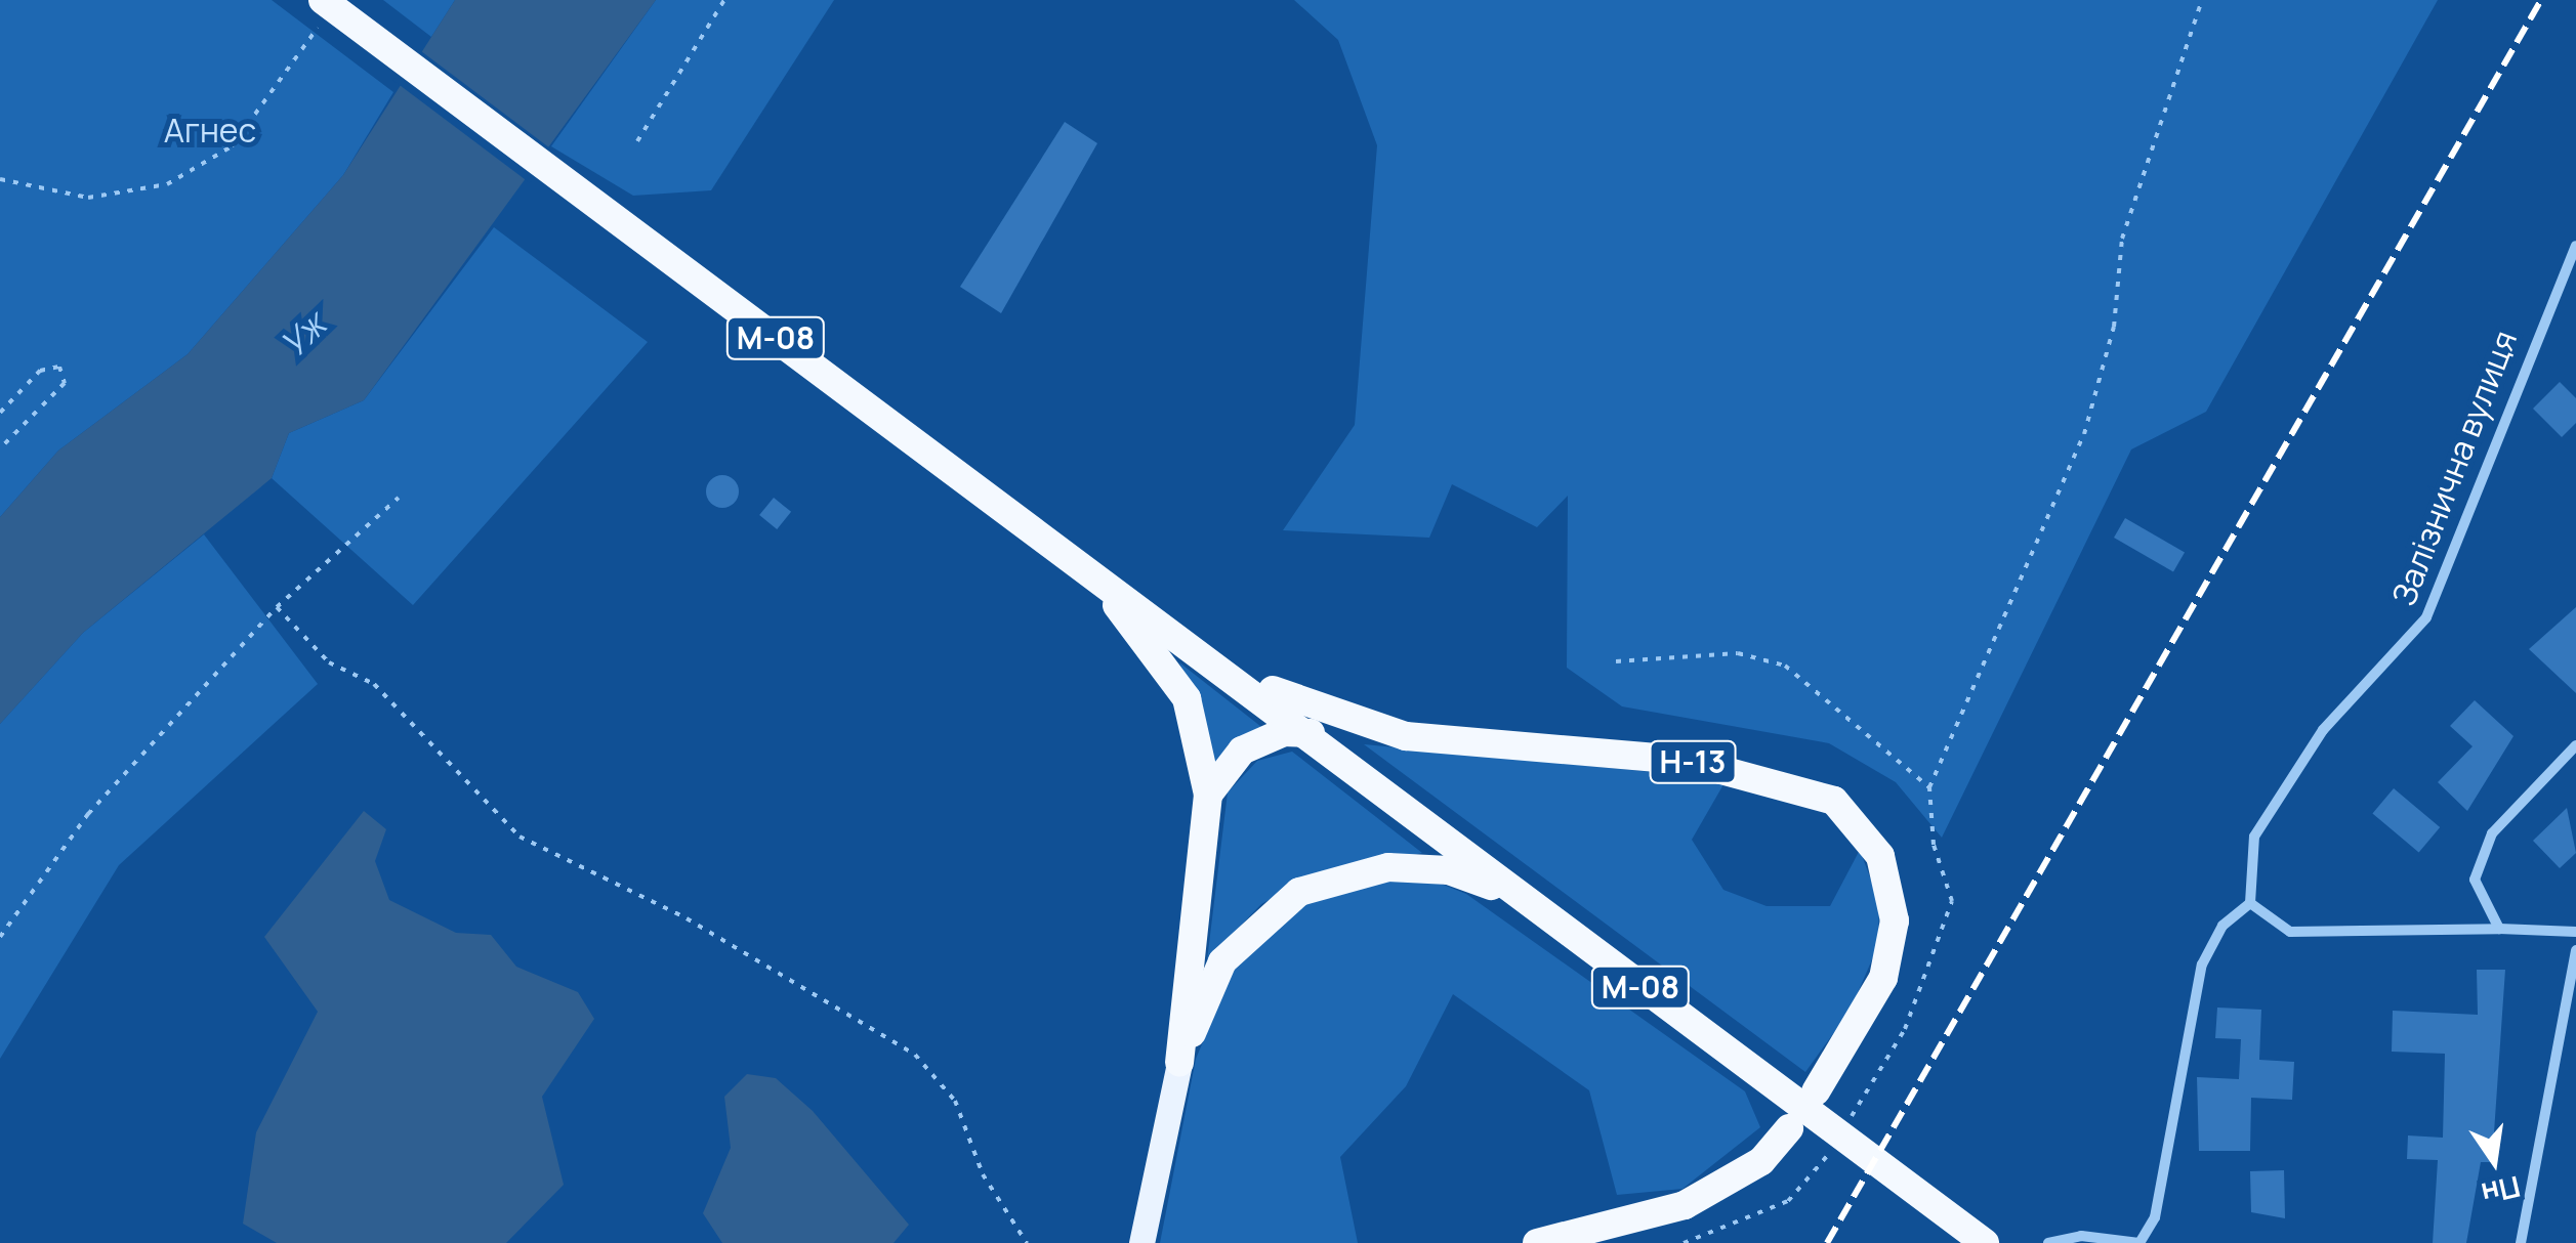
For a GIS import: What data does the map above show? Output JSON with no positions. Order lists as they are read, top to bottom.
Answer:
{
  "streets": {
    "highway": ["М-08", "Н-13"],
    "street": ["Залізнична вулиця"]
  },
  "crossings": [
    ["М-08", "Н-13"]
  ],
  "water": ["Уж"],
  "parks": ["Агнес"],
  "north": "bottom"
}
